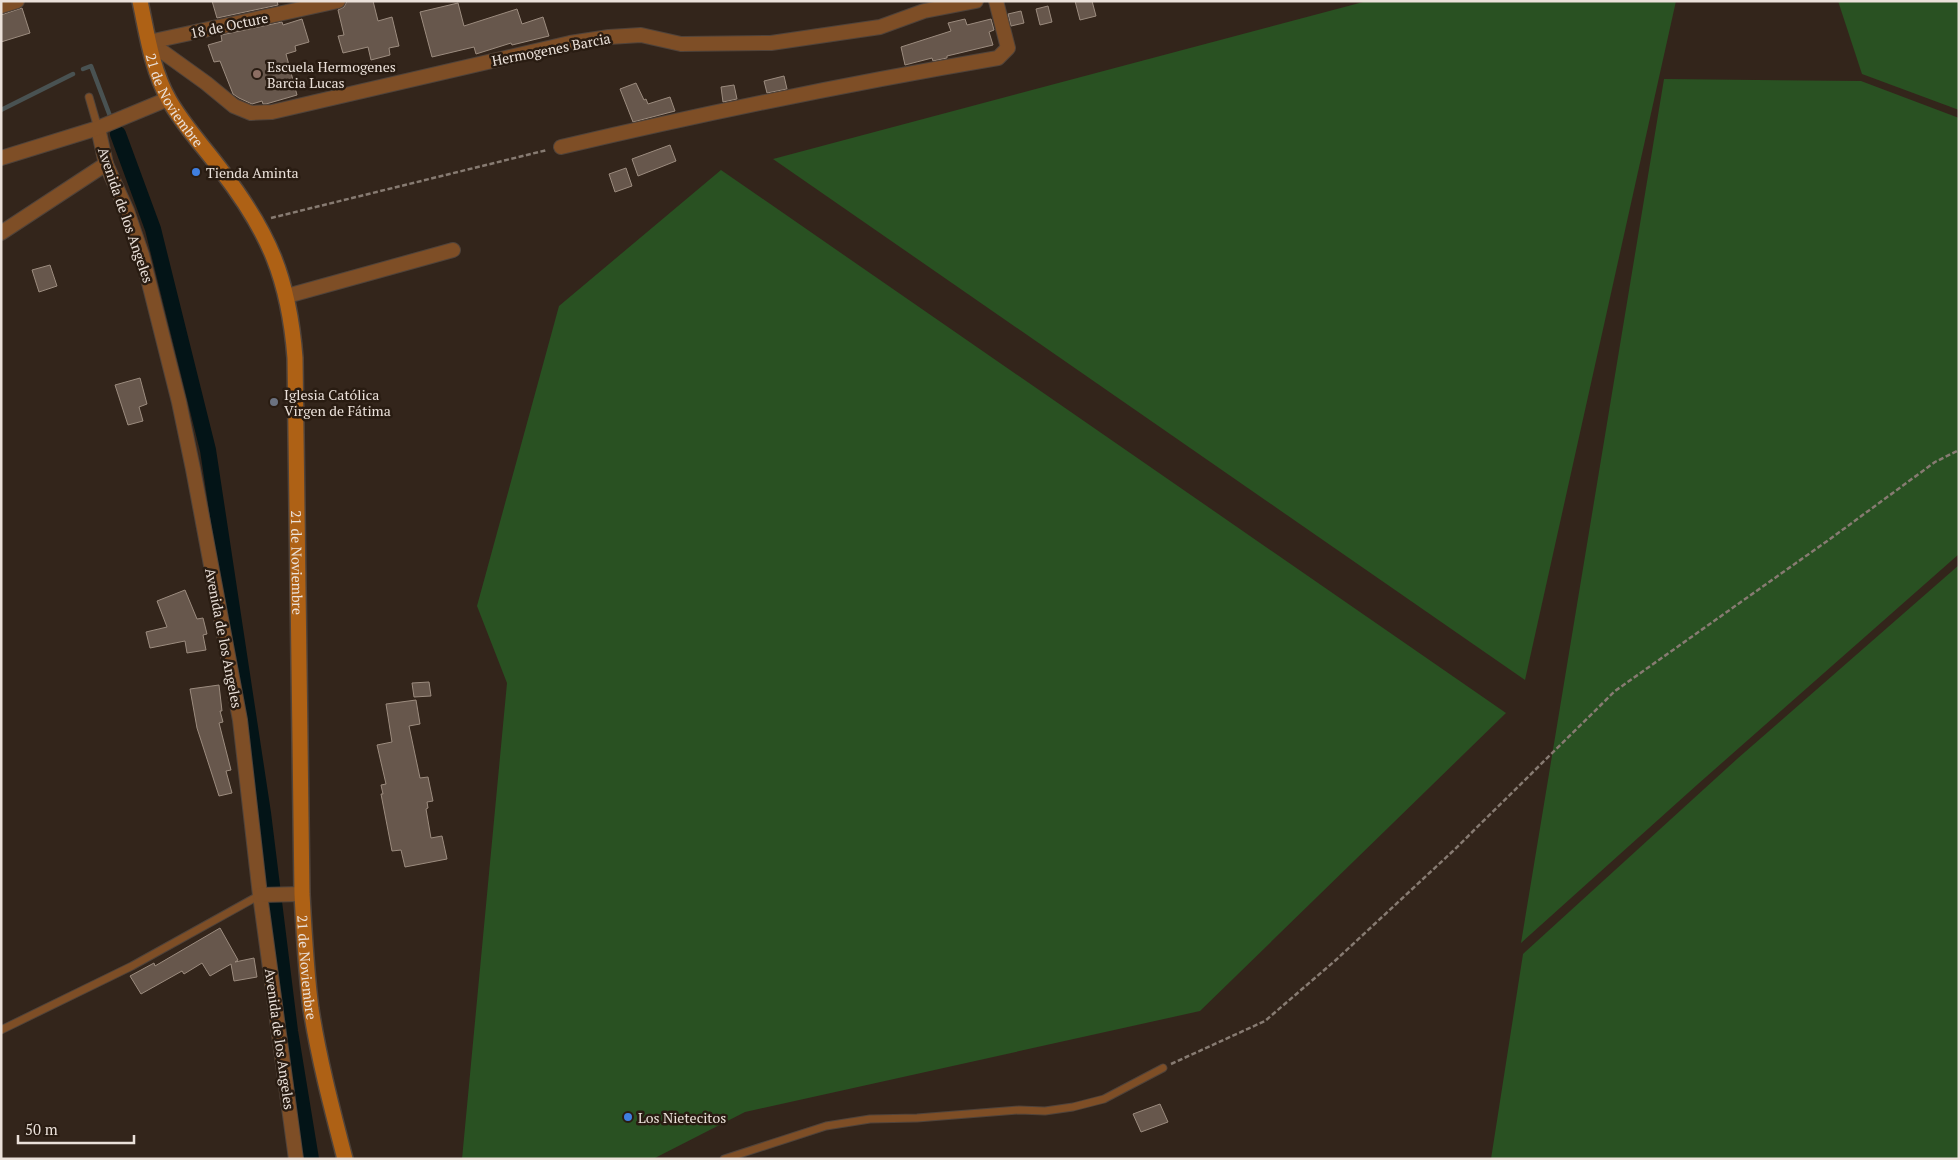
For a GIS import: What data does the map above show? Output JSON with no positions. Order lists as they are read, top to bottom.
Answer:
{
  "streets": {
    "street": [
      "18 de Octure",
      "Hermogenes Barcia",
      "21 de Noviembre",
      "Avenida de los Angeles"
    ]
  },
  "crossings": [
    ["18 de Octure", "Hermogenes Barcia"],
    ["18 de Octure", "21 de Noviembre"],
    ["Hermogenes Barcia", "21 de Noviembre"]
  ],
  "places": [
    "Escuela Hermogenes Barcia Lucas",
    "Tienda Aminta",
    "Iglesia Católica Virgen de Fátima",
    "Los Nietecitos"
  ],
  "scale_bar": "50 m"
}
